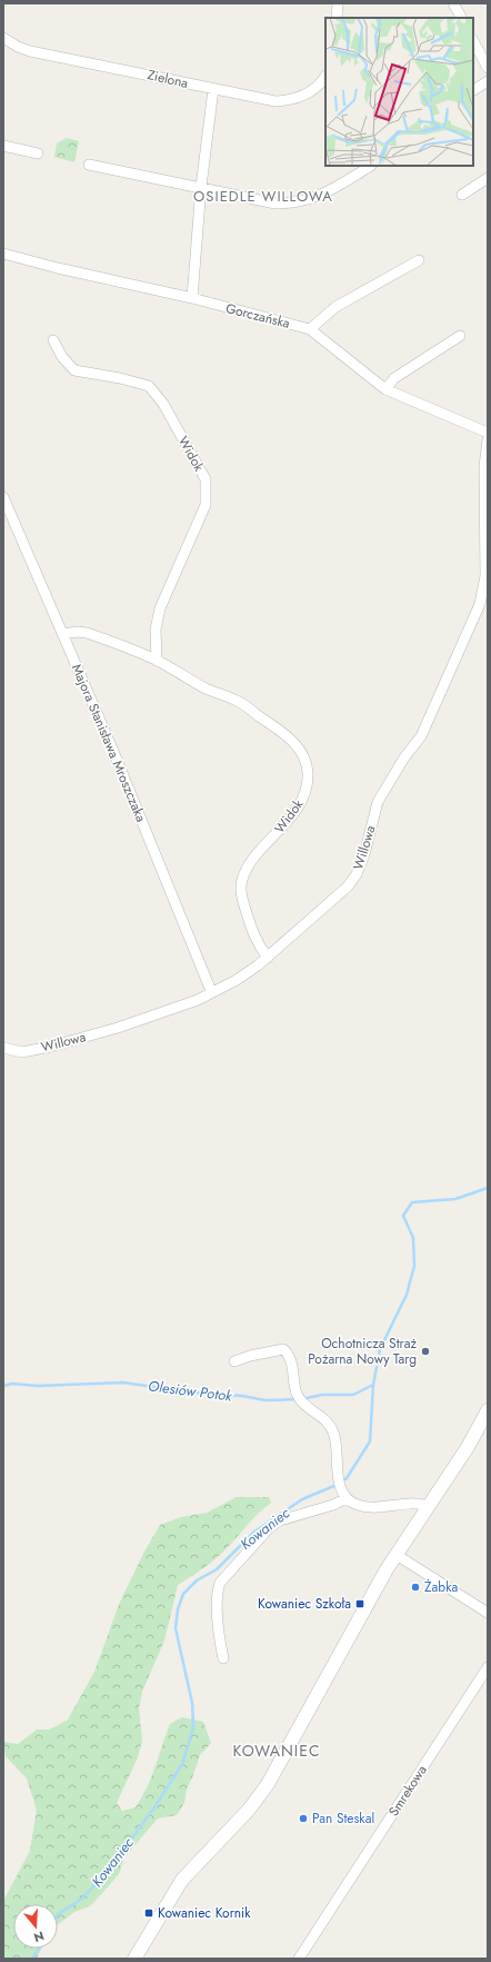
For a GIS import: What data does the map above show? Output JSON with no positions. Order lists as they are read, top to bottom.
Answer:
{
  "streets": {
    "street": [
      "Zielona",
      "Gorczańska",
      "Widok",
      "Majora Stanisława Mroszczaka",
      "Willowa",
      "Smrekowa"
    ]
  },
  "crossings": [
    ["Widok", "Majora Stanisława Mroszczaka"],
    ["Widok", "Willowa"],
    ["Majora Stanisława Mroszczaka", "Willowa"]
  ],
  "districts": ["OSIEDLE WILLOWA", "KOWANIEC"],
  "water": ["Olesiów Potok", "Kowaniec"],
  "places": {
    "other": ["Ochotnicza Straż Pożarna Nowy Targ", "Żabka", "Pan Steskal"],
    "transit": ["Kowaniec Szkoła", "Kowaniec Kornik"]
  },
  "north": "bottom"
}
